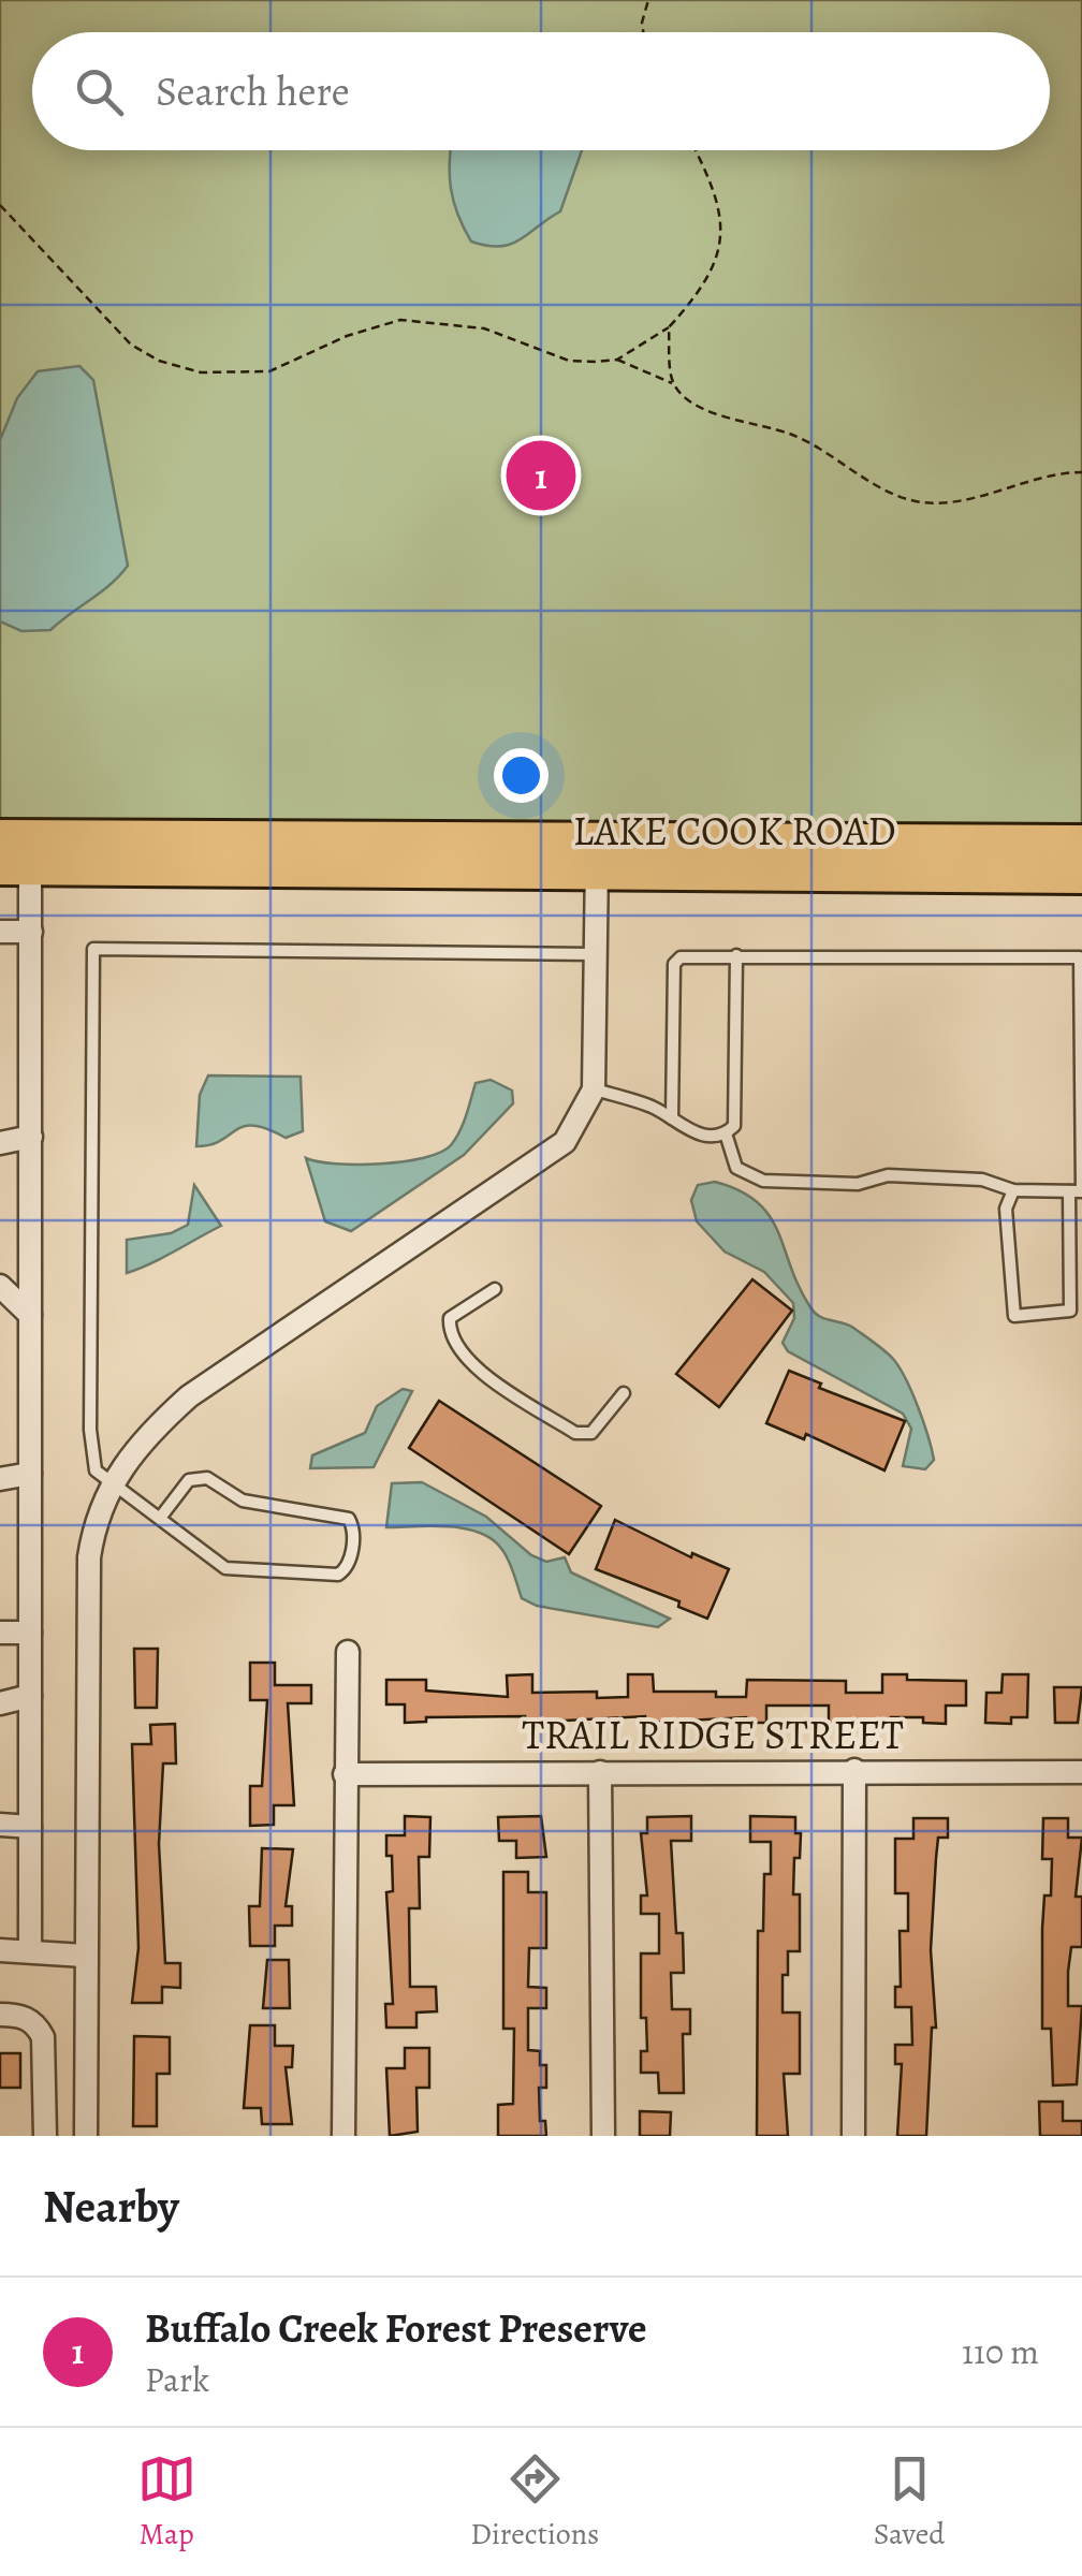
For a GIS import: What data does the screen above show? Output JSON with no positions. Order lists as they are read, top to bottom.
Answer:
{
  "streets": {
    "main road": ["LAKE COOK ROAD"],
    "street": ["TRAIL RIDGE STREET"]
  },
  "page": {
    "search": "Search here",
    "pins": "1",
    "heading": "Nearby",
    "list": [
      {
        "mark": "1",
        "name": "Buffalo Creek Forest Preserve",
        "note": "Park",
        "value": "110 m"
      }
    ],
    "nav": ["Map", "Directions", "Saved"]
  }
}
